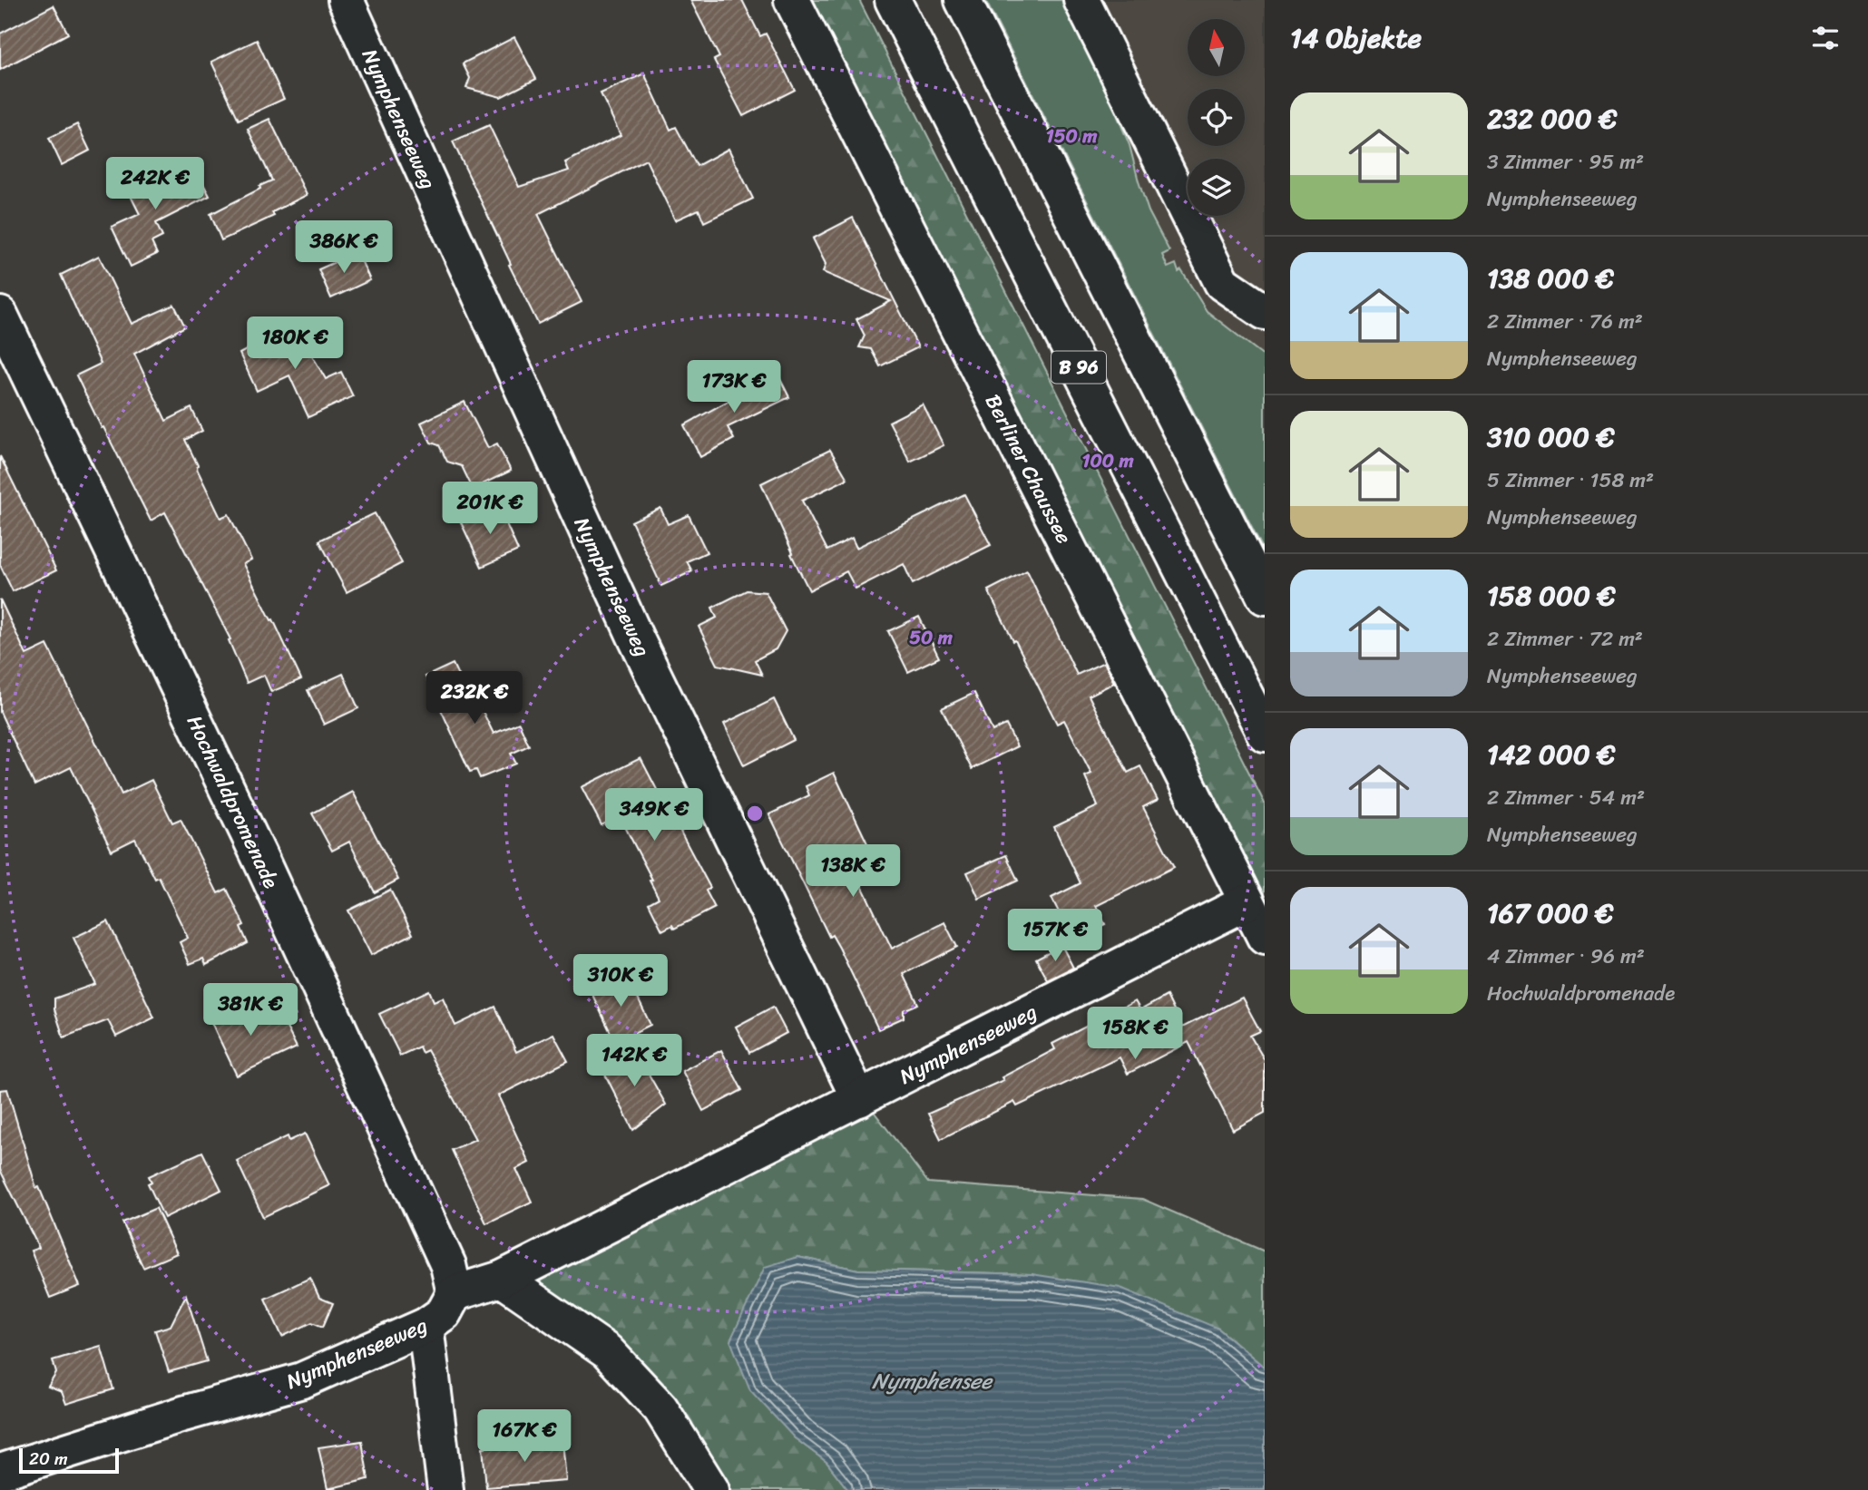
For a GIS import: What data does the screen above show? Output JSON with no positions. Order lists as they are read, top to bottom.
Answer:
{
  "streets": {
    "street": [
      "Nymphenseeweg",
      "B 96",
      "Berliner Chaussee",
      "Hochwaldpromenade"
    ]
  },
  "crossings": [
    ["Nymphenseeweg", "Berliner Chaussee"],
    ["Nymphenseeweg", "Hochwaldpromenade"]
  ],
  "water": ["Nymphensee"],
  "scale_bar": "20 m",
  "north": "top",
  "page": {
    "heading": "14 Objekte",
    "list": [
      {
        "name": "232 000 €",
        "note": "3 Zimmer · 95 m² · Nymphenseeweg"
      },
      {
        "name": "138 000 €",
        "note": "2 Zimmer · 76 m² · Nymphenseeweg"
      },
      {
        "name": "310 000 €",
        "note": "5 Zimmer · 158 m² · Nymphenseeweg"
      },
      {
        "name": "158 000 €",
        "note": "2 Zimmer · 72 m² · Nymphenseeweg"
      },
      {
        "name": "142 000 €",
        "note": "2 Zimmer · 54 m² · Nymphenseeweg"
      },
      {
        "name": "167 000 €",
        "note": "4 Zimmer · 96 m² · Hochwaldpromenade"
      }
    ],
    "price": [
      "242K €",
      "386K €",
      "180K €",
      "173K €",
      "201K €",
      "232K €",
      "349K €",
      "138K €",
      "157K €",
      "310K €",
      "381K €",
      "158K €",
      "142K €",
      "167K €"
    ],
    "scale": "20 m"
  },
  "rings": ["150 m", "100 m", "50 m"]
}
